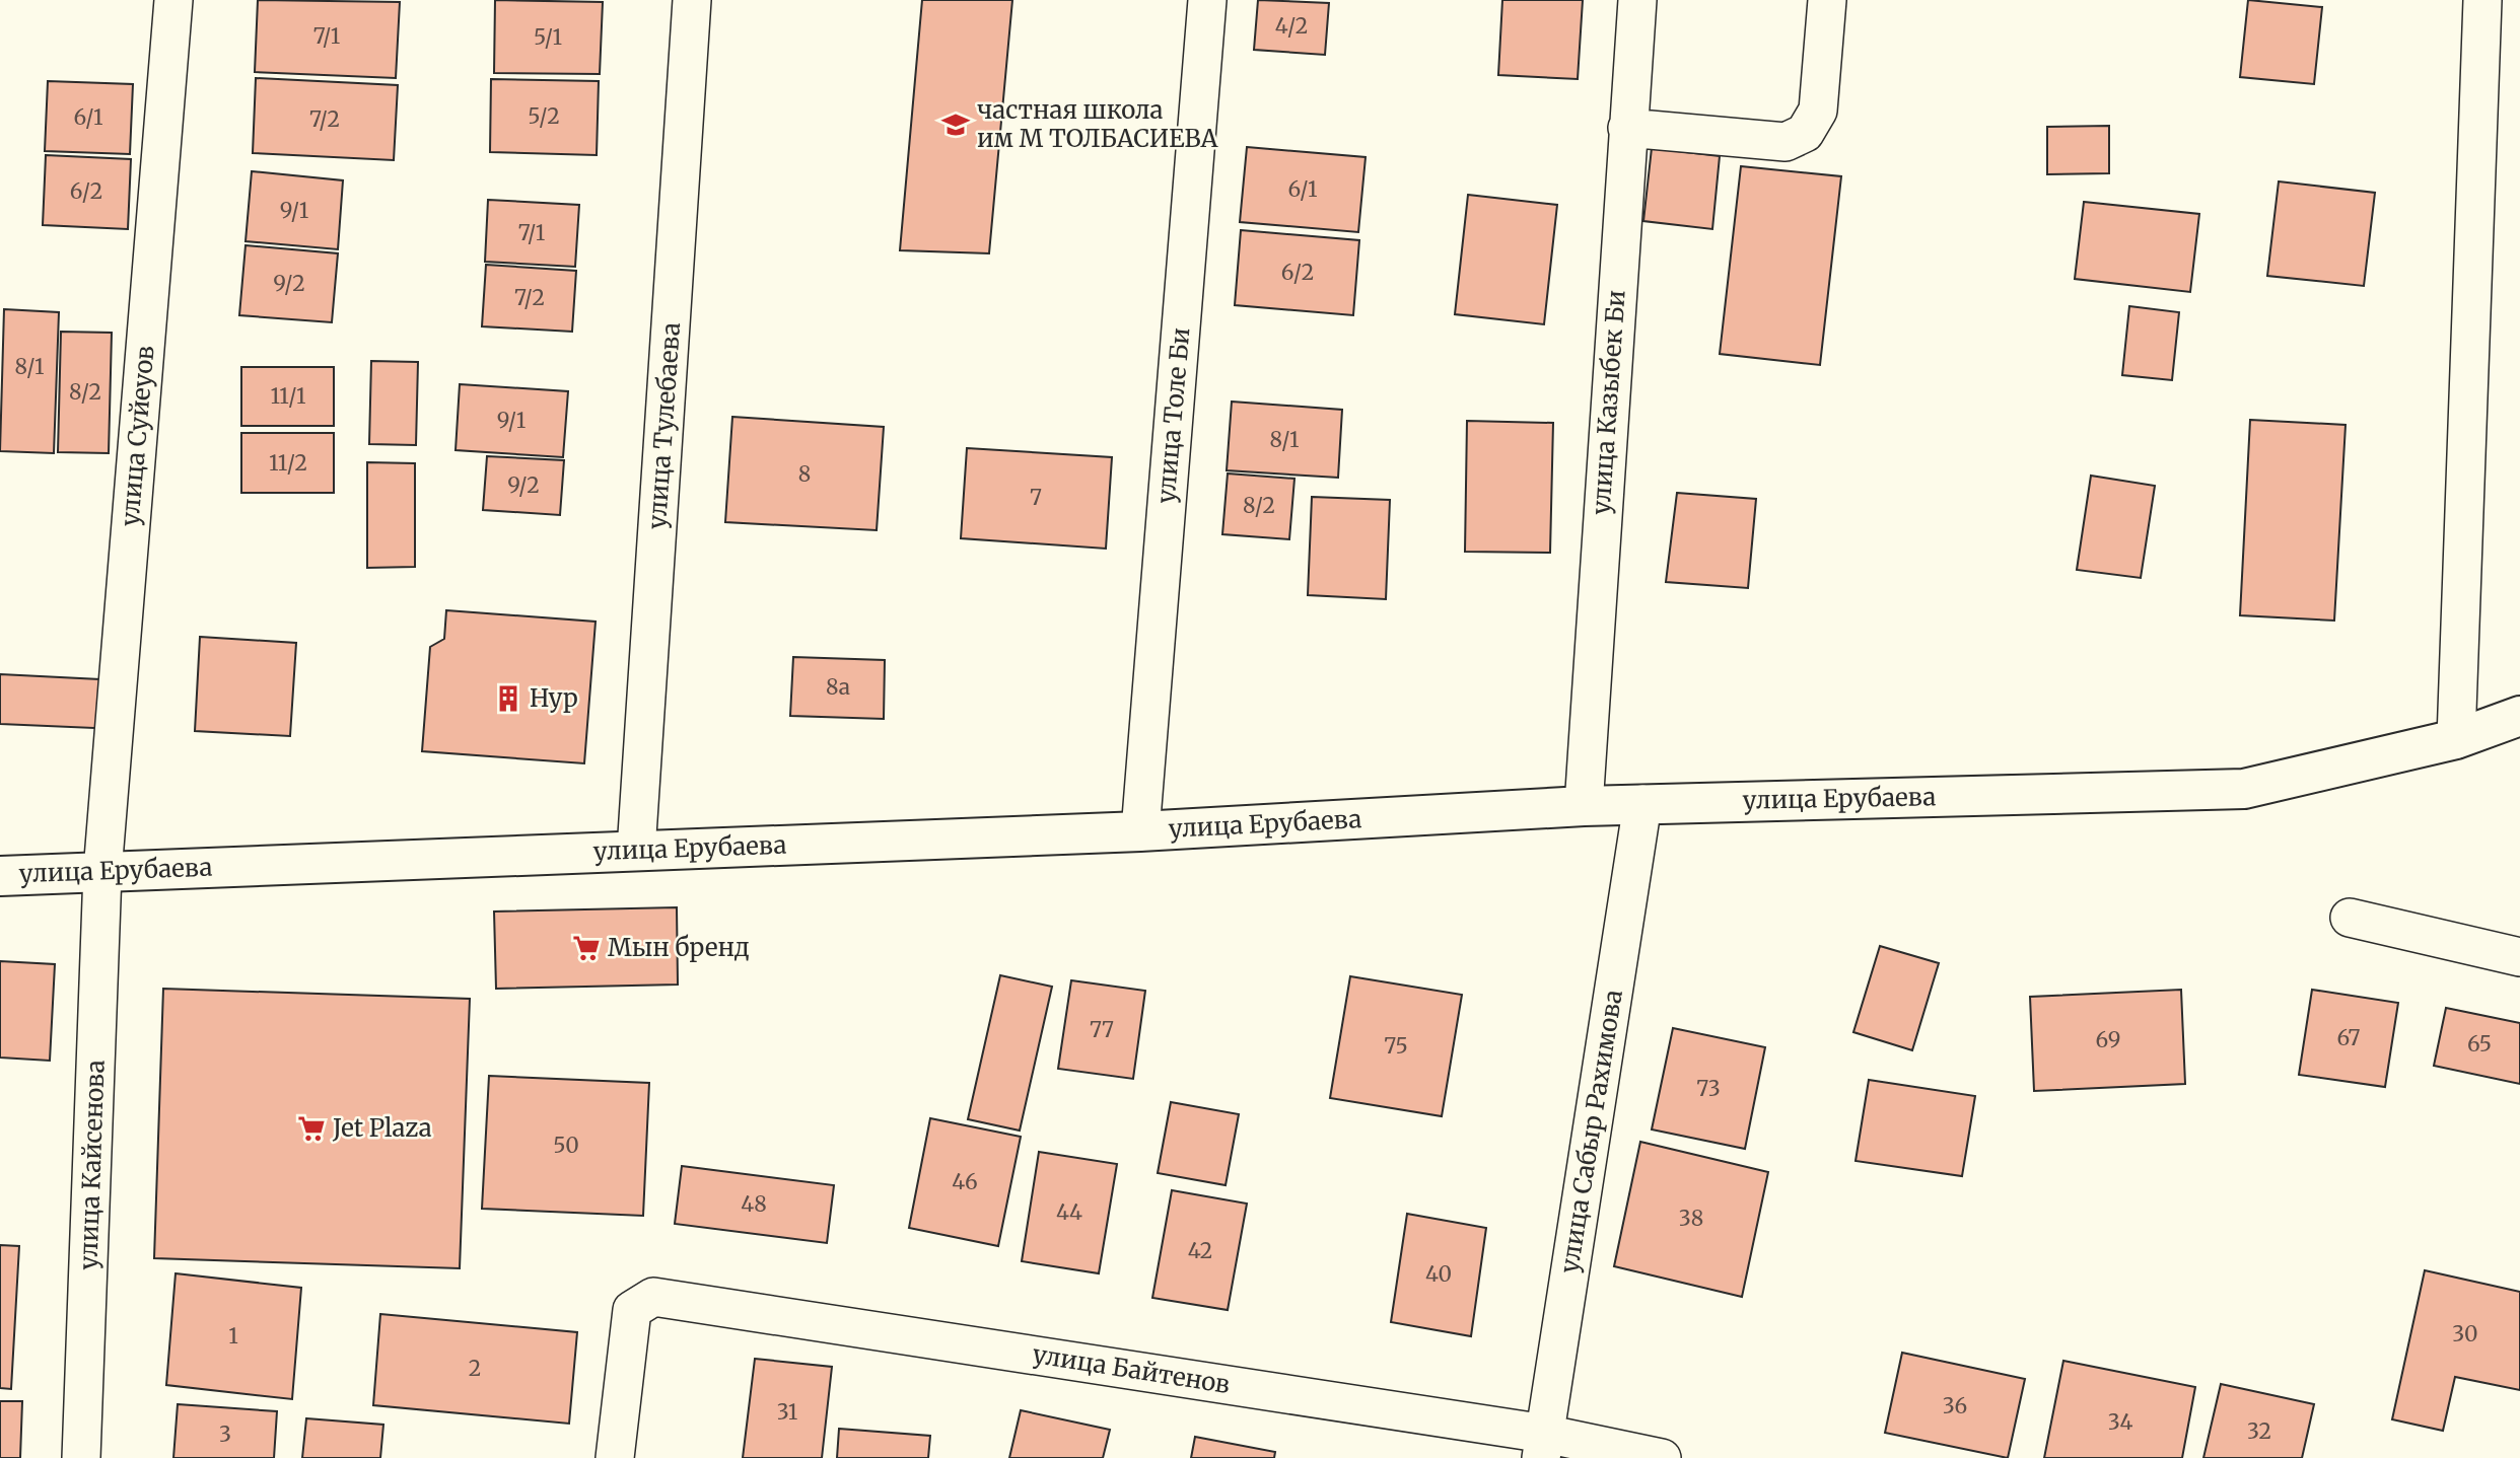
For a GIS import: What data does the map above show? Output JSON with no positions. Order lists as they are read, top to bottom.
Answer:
{
  "streets": {
    "street": [
      "улица Казыбек Би",
      "улица Толе Би",
      "улица Тулебаева",
      "улица Суйеуов",
      "улица Ерубаева",
      "улица Сабыр Рахимова",
      "улица Кайсенова",
      "улица Байтенов"
    ]
  },
  "crossings": [
    ["улица Казыбек Би", "улица Ерубаева"],
    ["улица Толе Би", "улица Ерубаева"],
    ["улица Тулебаева", "улица Ерубаева"],
    ["улица Суйеуов", "улица Ерубаева"],
    ["улица Суйеуов", "улица Кайсенова"],
    ["улица Ерубаева", "улица Сабыр Рахимова"],
    ["улица Ерубаева", "улица Кайсенова"],
    ["улица Сабыр Рахимова", "улица Байтенов"]
  ],
  "places": {
    "school or university": ["частная школа им М ТОЛБАСИЕВА"],
    "building": ["Нур"],
    "supermarket": ["Мын бренд", "Jet Plaza"]
  },
  "house_numbers": [
    "4/2",
    "7/1",
    "5/1",
    "5/2",
    "6/1",
    "7/2",
    "6/1",
    "6/2",
    "9/1",
    "7/1",
    "6/2",
    "9/2",
    "7/2",
    "8/1",
    "8/2",
    "11/1",
    "9/1",
    "8/1",
    "11/2",
    "8",
    "9/2",
    "7",
    "8/2",
    "8а",
    "77",
    "67",
    "69",
    "65",
    "75",
    "73",
    "50",
    "46",
    "48",
    "44",
    "38",
    "42",
    "40",
    "30",
    "1",
    "2",
    "36",
    "31",
    "34",
    "32",
    "3"
  ]
}
